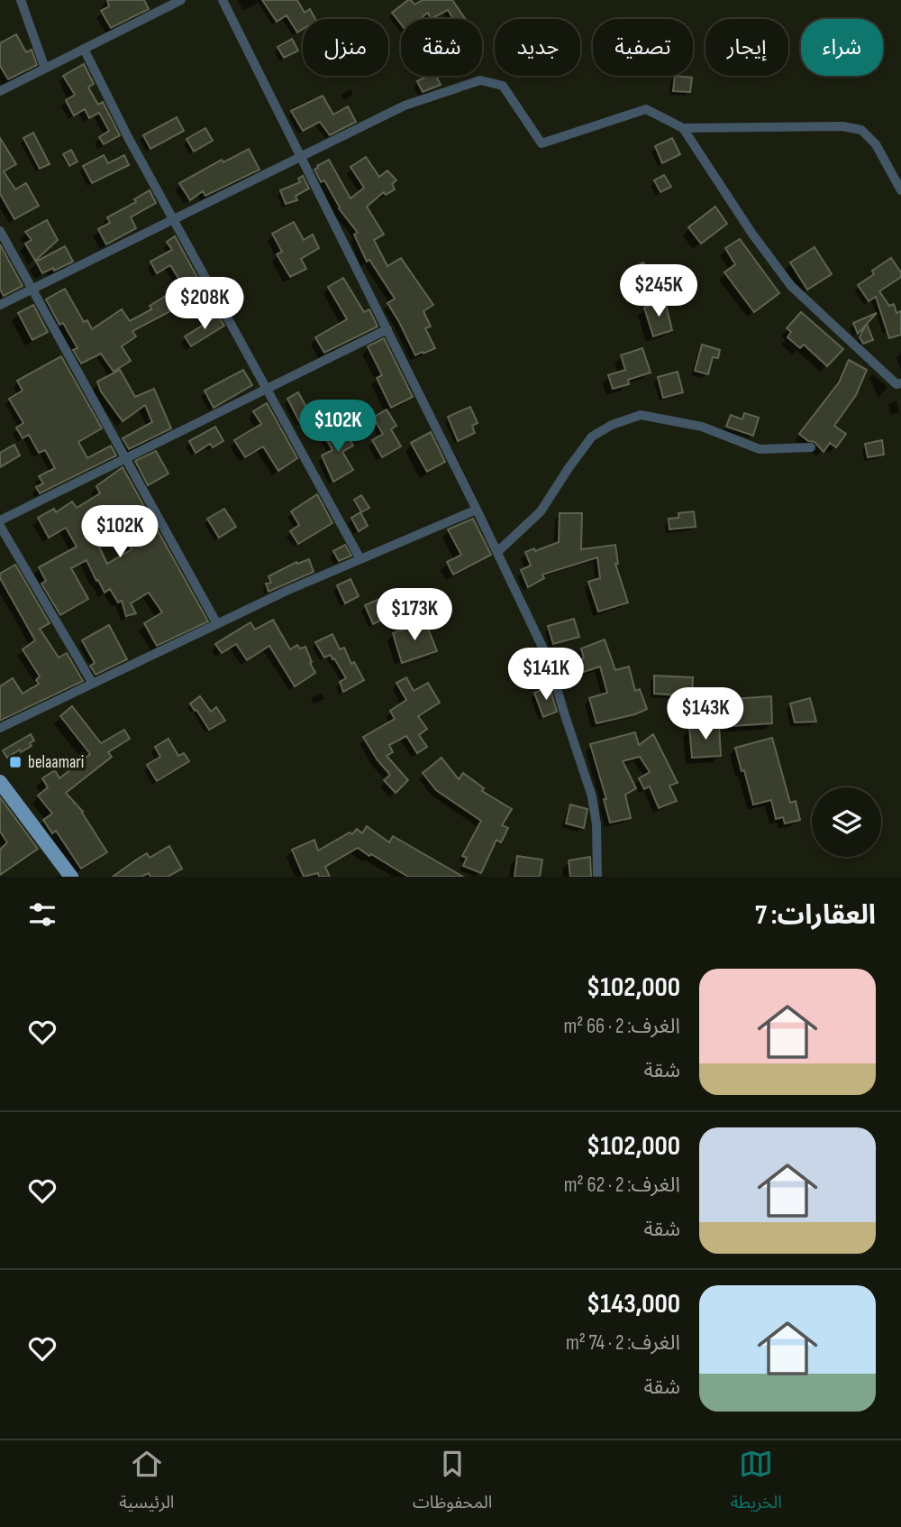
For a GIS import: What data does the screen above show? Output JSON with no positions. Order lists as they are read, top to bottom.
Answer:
{
  "places": {
    "transit": ["belaamari"]
  },
  "page": {
    "chip": [
      "شراء",
      "إيجار",
      "تصفية",
      "جديد",
      "شقة",
      "منزل"
    ],
    "price": [
      "$245K",
      "$208K",
      "$102K",
      "$102K",
      "$173K",
      "$141K",
      "$143K"
    ],
    "heading": "العقارات: 7",
    "list": [
      {
        "name": "$102,000",
        "note": "الغرف: 2 · 66 m² · شقة"
      },
      {
        "name": "$102,000",
        "note": "الغرف: 2 · 62 m² · شقة"
      },
      {
        "name": "$143,000",
        "note": "الغرف: 2 · 74 m² · شقة"
      }
    ],
    "tabs": ["الخريطة", "المحفوظات", "الرئيسية"]
  }
}
